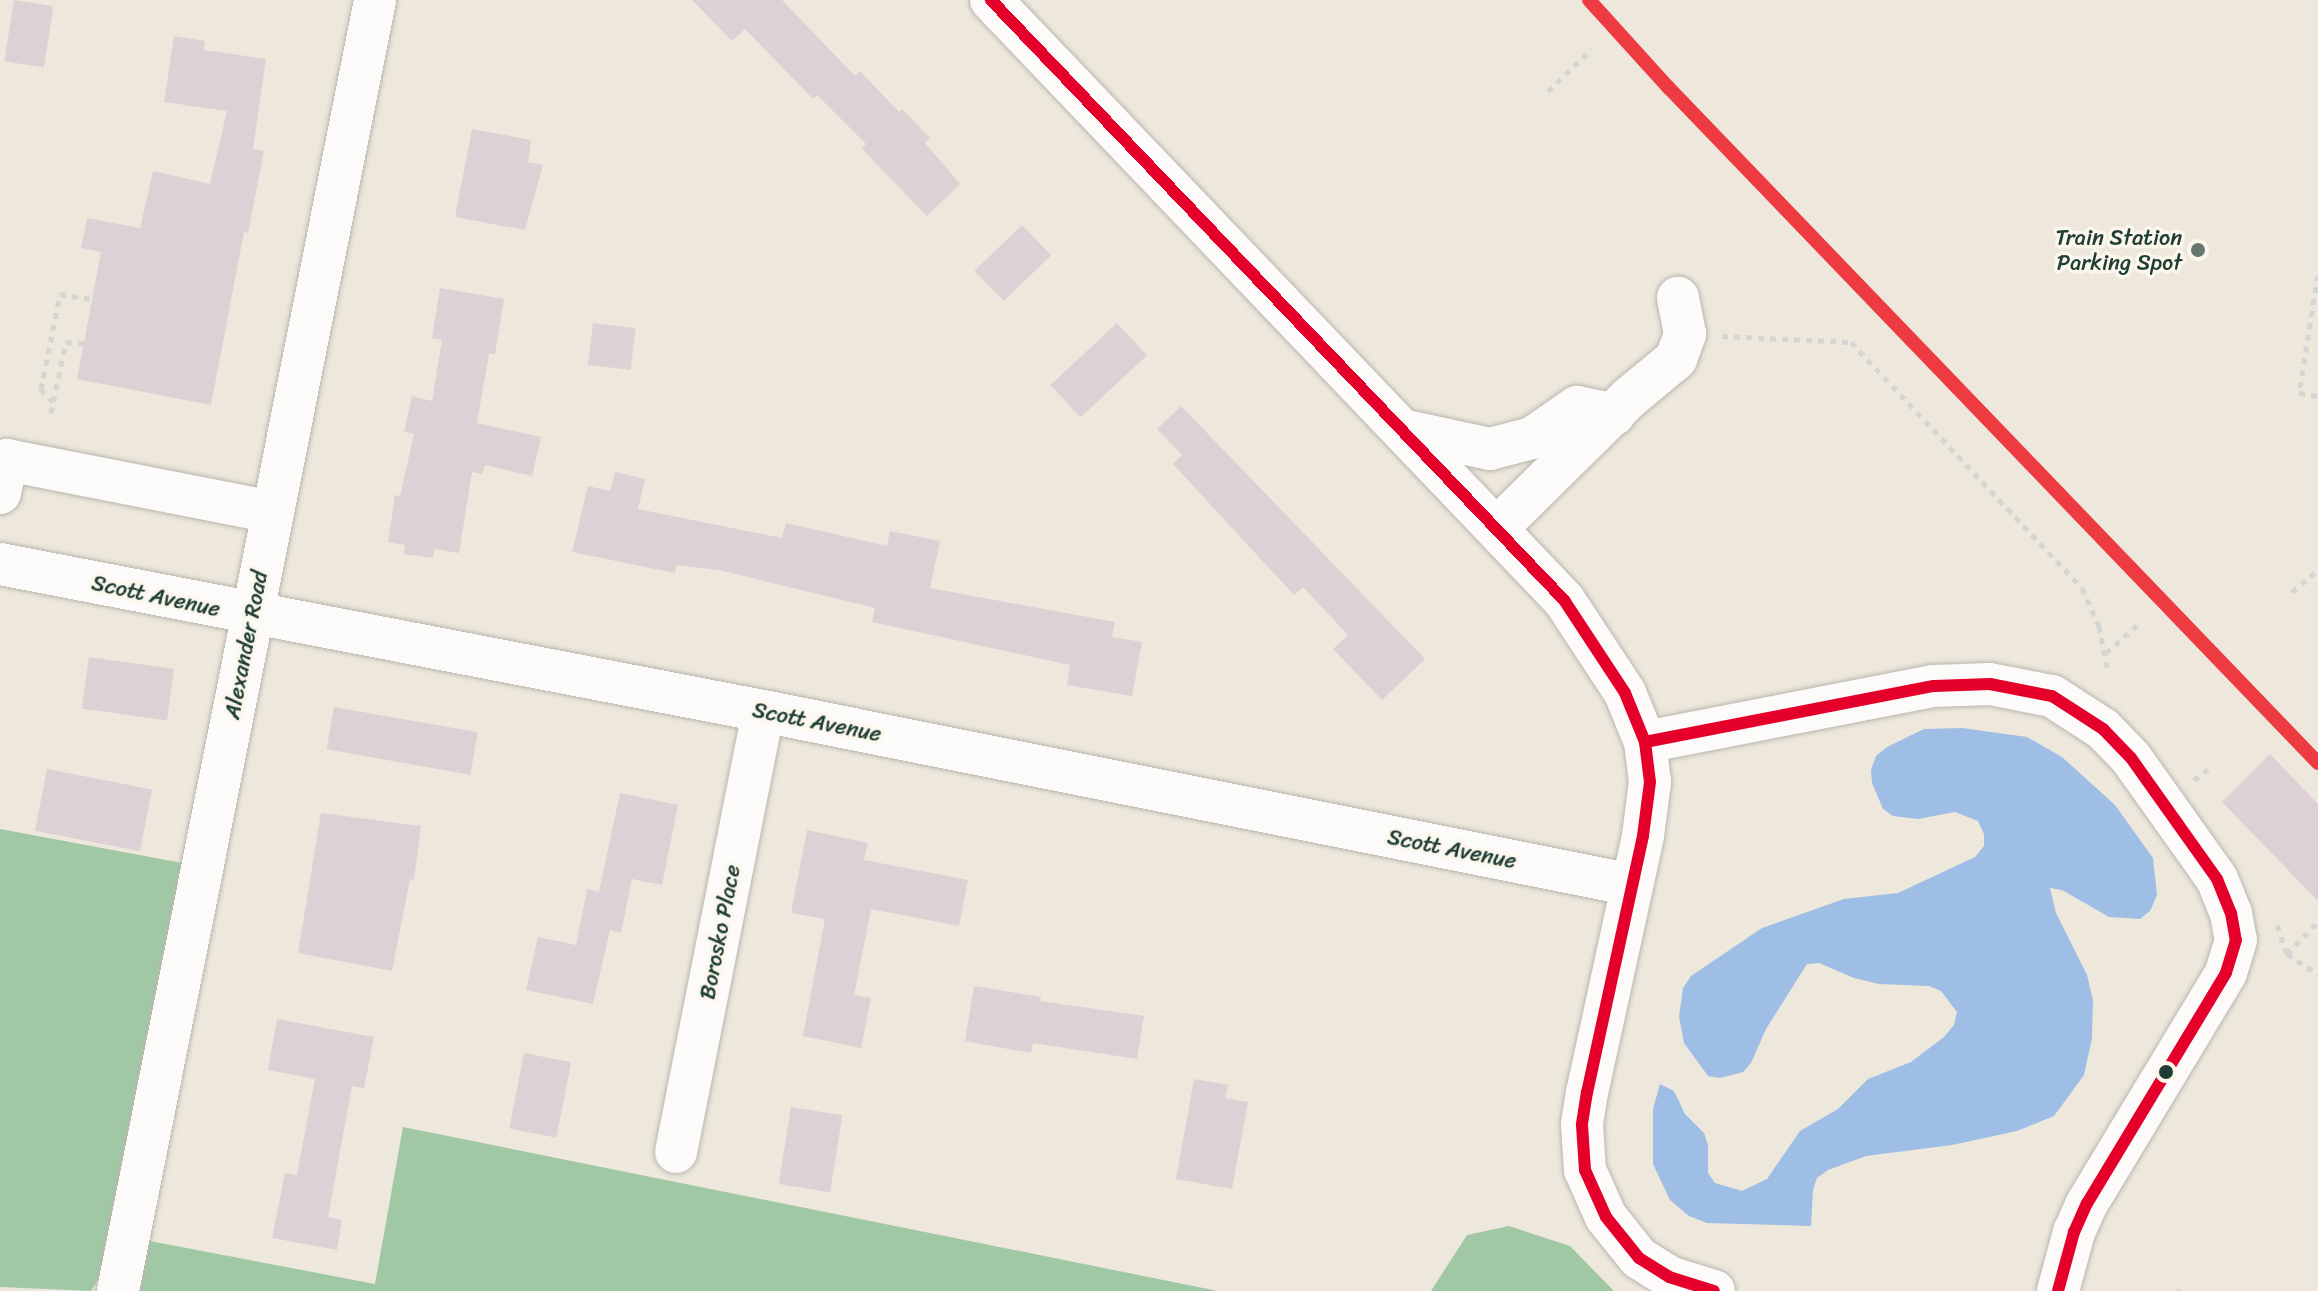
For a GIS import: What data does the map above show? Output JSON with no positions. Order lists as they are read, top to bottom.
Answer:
{
  "streets": {
    "street": ["Scott Avenue", "Alexander Road", "Borosko Place"]
  },
  "crossings": [
    ["Scott Avenue", "Alexander Road"],
    ["Scott Avenue", "Borosko Place"]
  ],
  "places": ["Train Station Parking Spot"]
}
